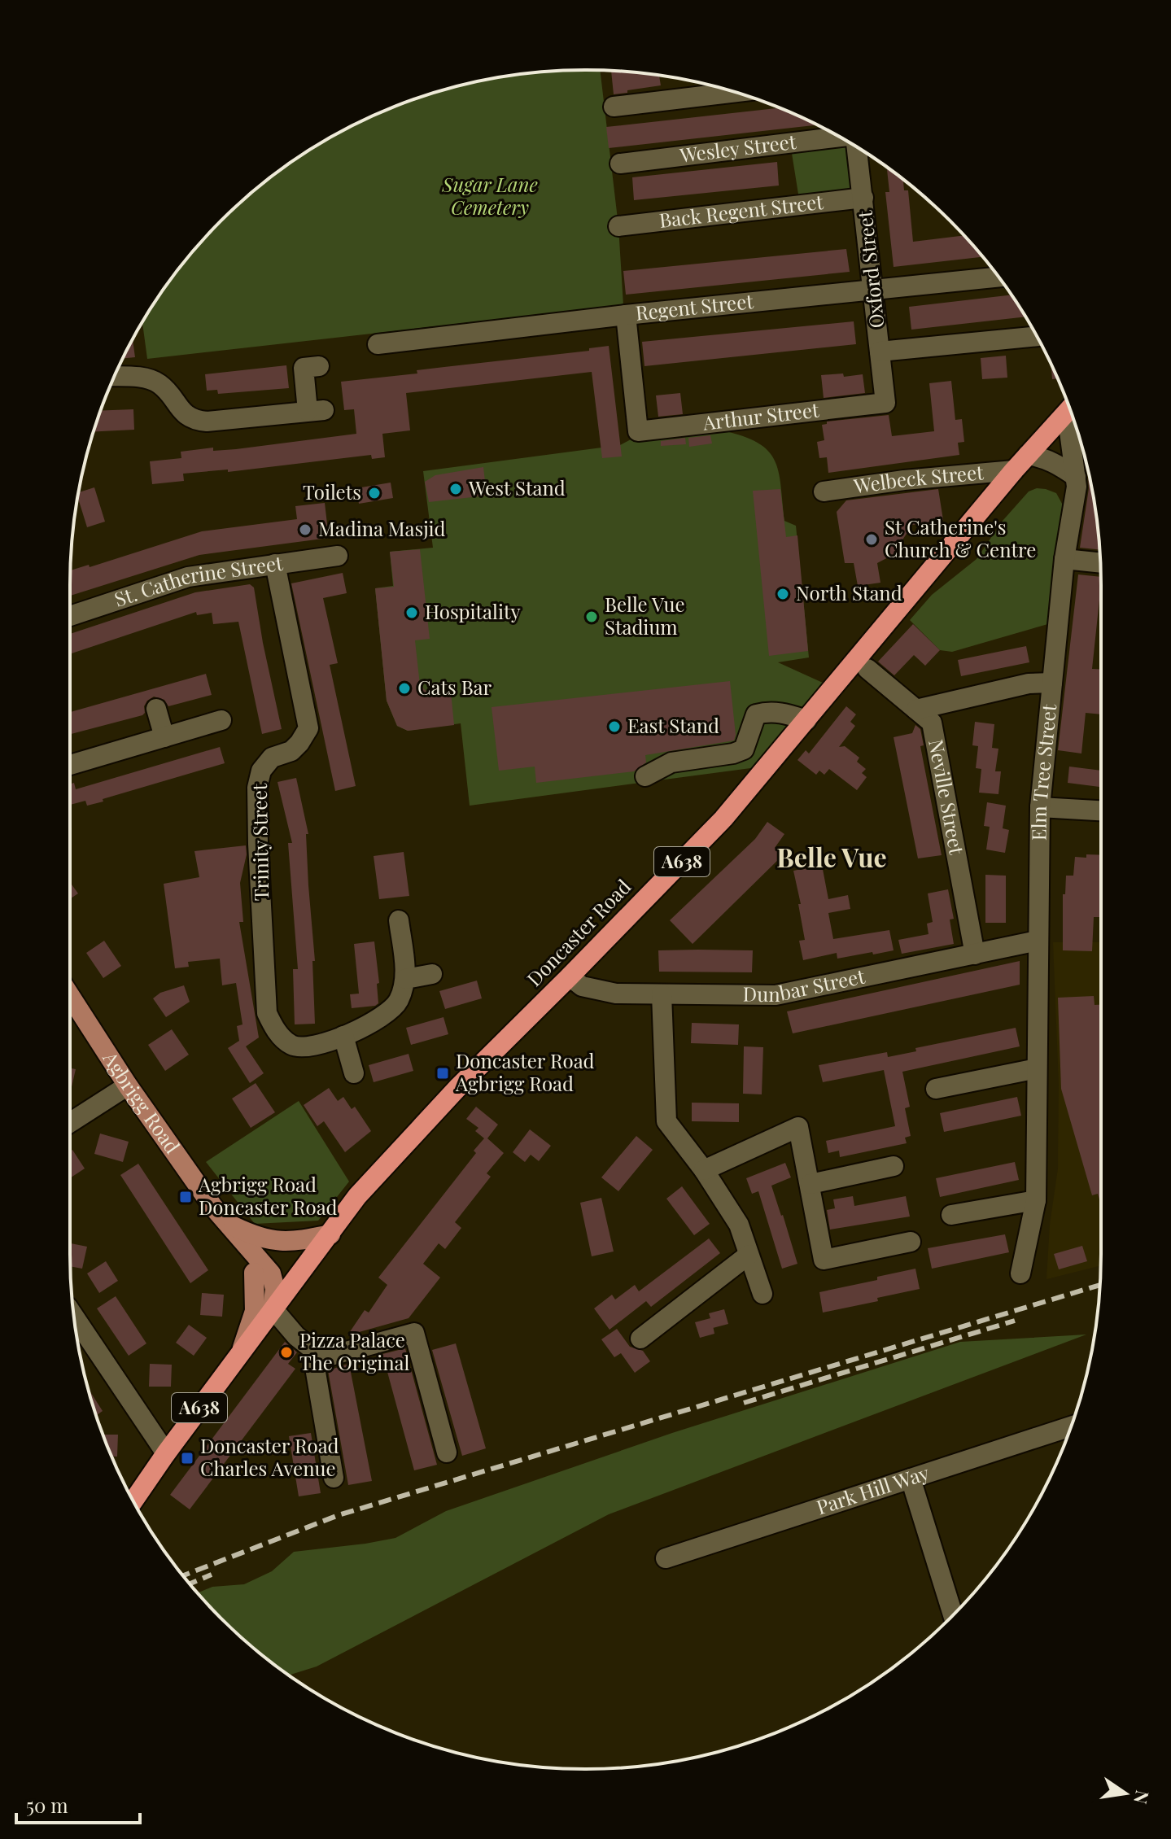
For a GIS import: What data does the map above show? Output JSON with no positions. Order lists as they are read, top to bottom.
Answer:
{
  "streets": {
    "highway": ["A638", "Doncaster Road"],
    "main road": ["Agbrigg Road"],
    "street": [
      "Wesley Street",
      "Back Regent Street",
      "Oxford Street",
      "Regent Street",
      "Arthur Street",
      "Welbeck Street",
      "St. Catherine Street",
      "Elm Tree Street",
      "Neville Street",
      "Trinity Street",
      "Dunbar Street",
      "Park Hill Way"
    ]
  },
  "crossings": [
    ["Back Regent Street", "Oxford Street"],
    ["Oxford Street", "Regent Street"],
    ["Oxford Street", "Arthur Street"],
    ["Regent Street", "Arthur Street"],
    ["Welbeck Street", "Doncaster Road"],
    ["St. Catherine Street", "Trinity Street"],
    ["Elm Tree Street", "Dunbar Street"],
    ["Neville Street", "Dunbar Street"],
    ["Doncaster Road", "Dunbar Street"],
    ["Doncaster Road", "Agbrigg Road"]
  ],
  "districts": ["Belle Vue"],
  "parks": ["Sugar Lane Cemetery"],
  "places": {
    "other": [
      "West Stand",
      "Toilets",
      "Madina Masjid",
      "St Catherine's Church & Centre",
      "North Stand",
      "Hospitality",
      "Belle Vue Stadium",
      "Cats Bar",
      "East Stand",
      "Pizza Palace The Original"
    ],
    "transit": ["Doncaster Road Agbrigg Road", "Agbrigg Road Doncaster Road", "Doncaster Road Charles Avenue"]
  },
  "scale_bar": "50 m",
  "north": "right"
}
